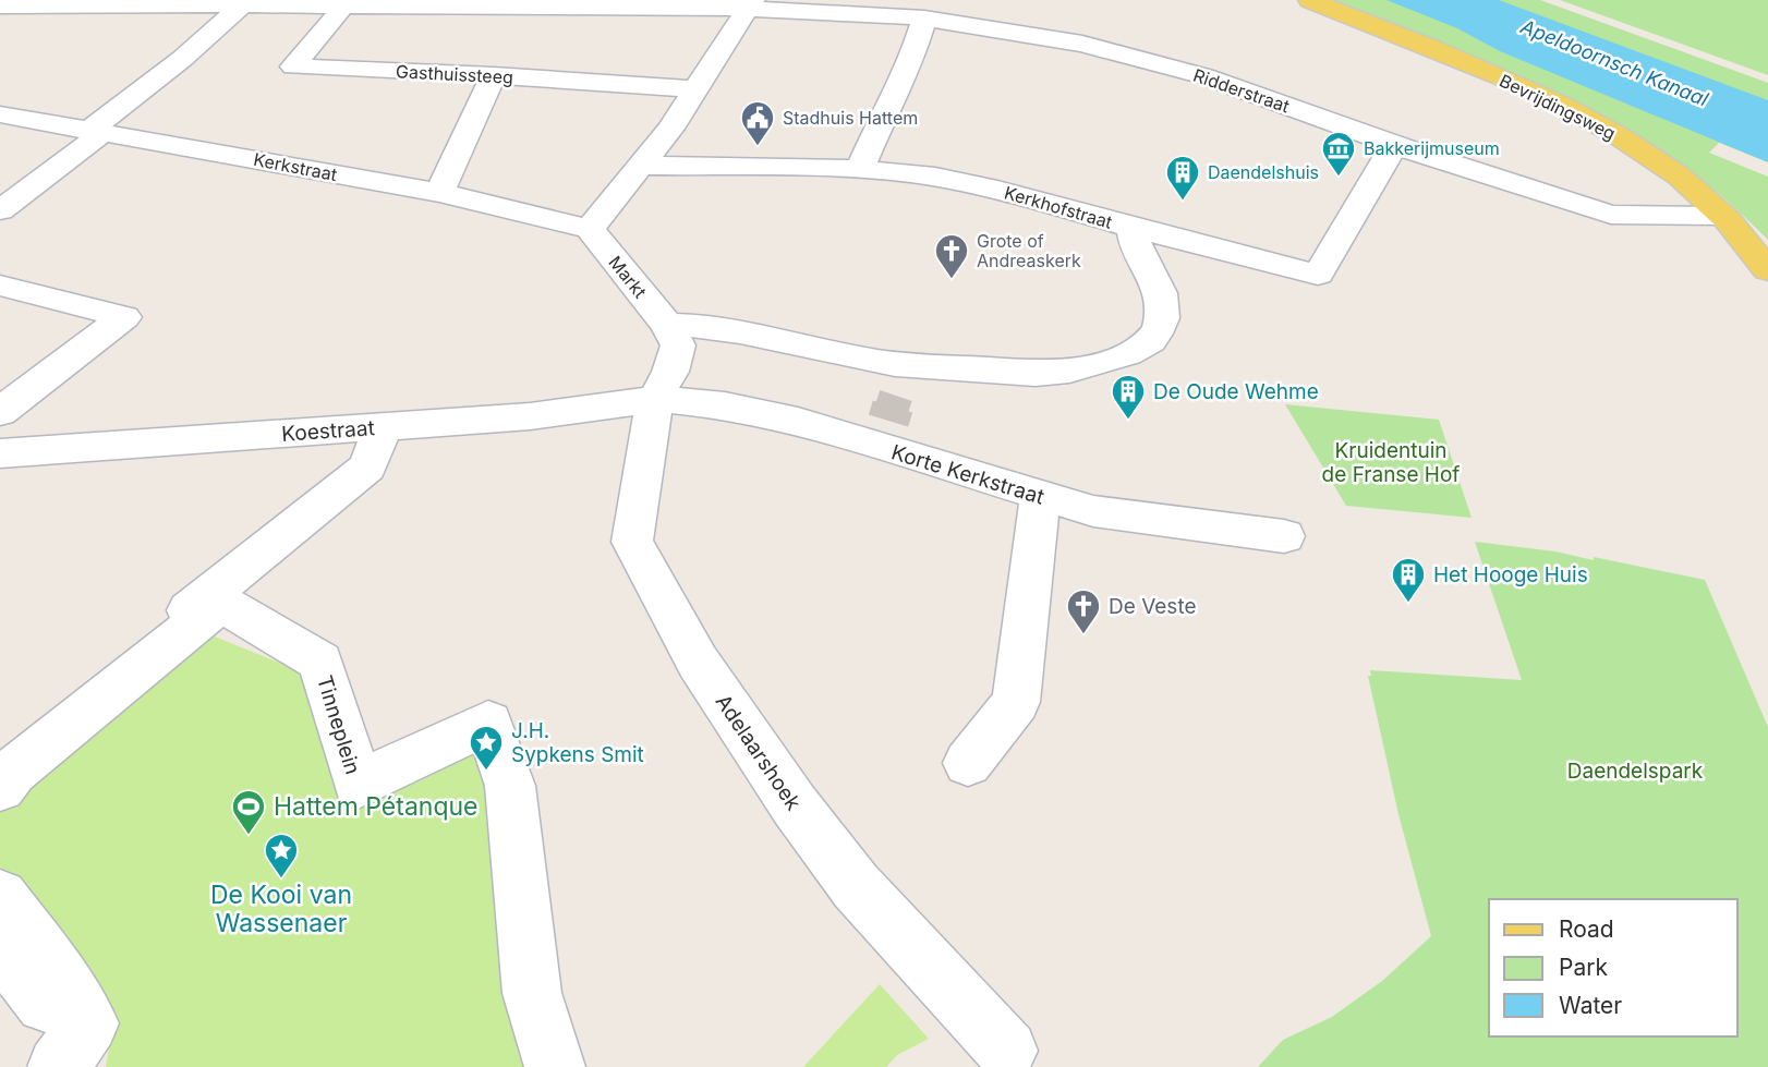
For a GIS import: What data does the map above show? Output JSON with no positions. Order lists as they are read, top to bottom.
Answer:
{
  "streets": {
    "main road": ["Bevrijdingsweg"],
    "street": [
      "Gasthuissteeg",
      "Ridderstraat",
      "Kerkstraat",
      "Kerkhofstraat",
      "Markt",
      "Koestraat",
      "Korte Kerkstraat",
      "Tinneplein",
      "Adelaarshoek"
    ]
  },
  "crossings": [
    ["Gasthuissteeg", "Ridderstraat"],
    ["Ridderstraat", "Bevrijdingsweg"],
    ["Ridderstraat", "Kerkhofstraat"],
    ["Kerkstraat", "Markt"],
    ["Markt", "Koestraat"],
    ["Markt", "Korte Kerkstraat"],
    ["Markt", "Adelaarshoek"],
    ["Koestraat", "Korte Kerkstraat"],
    ["Koestraat", "Adelaarshoek"],
    ["Korte Kerkstraat", "Adelaarshoek"]
  ],
  "water": ["Apeldoornsch Kanaal"],
  "parks": ["Kruidentuin de Franse Hof", "Daendelspark"],
  "places": {
    "public building": ["Stadhuis Hattem"],
    "museum": ["Bakkerijmuseum"],
    "building": ["Daendelshuis", "De Oude Wehme", "Het Hooge Huis"],
    "church": ["Grote of Andreaskerk", "De Veste"],
    "place": ["J.H. Sypkens Smit", "De Kooi van Wassenaer"],
    "sports": ["Hattem Pétanque"]
  },
  "legend": ["Road", "Park", "Water"]
}
